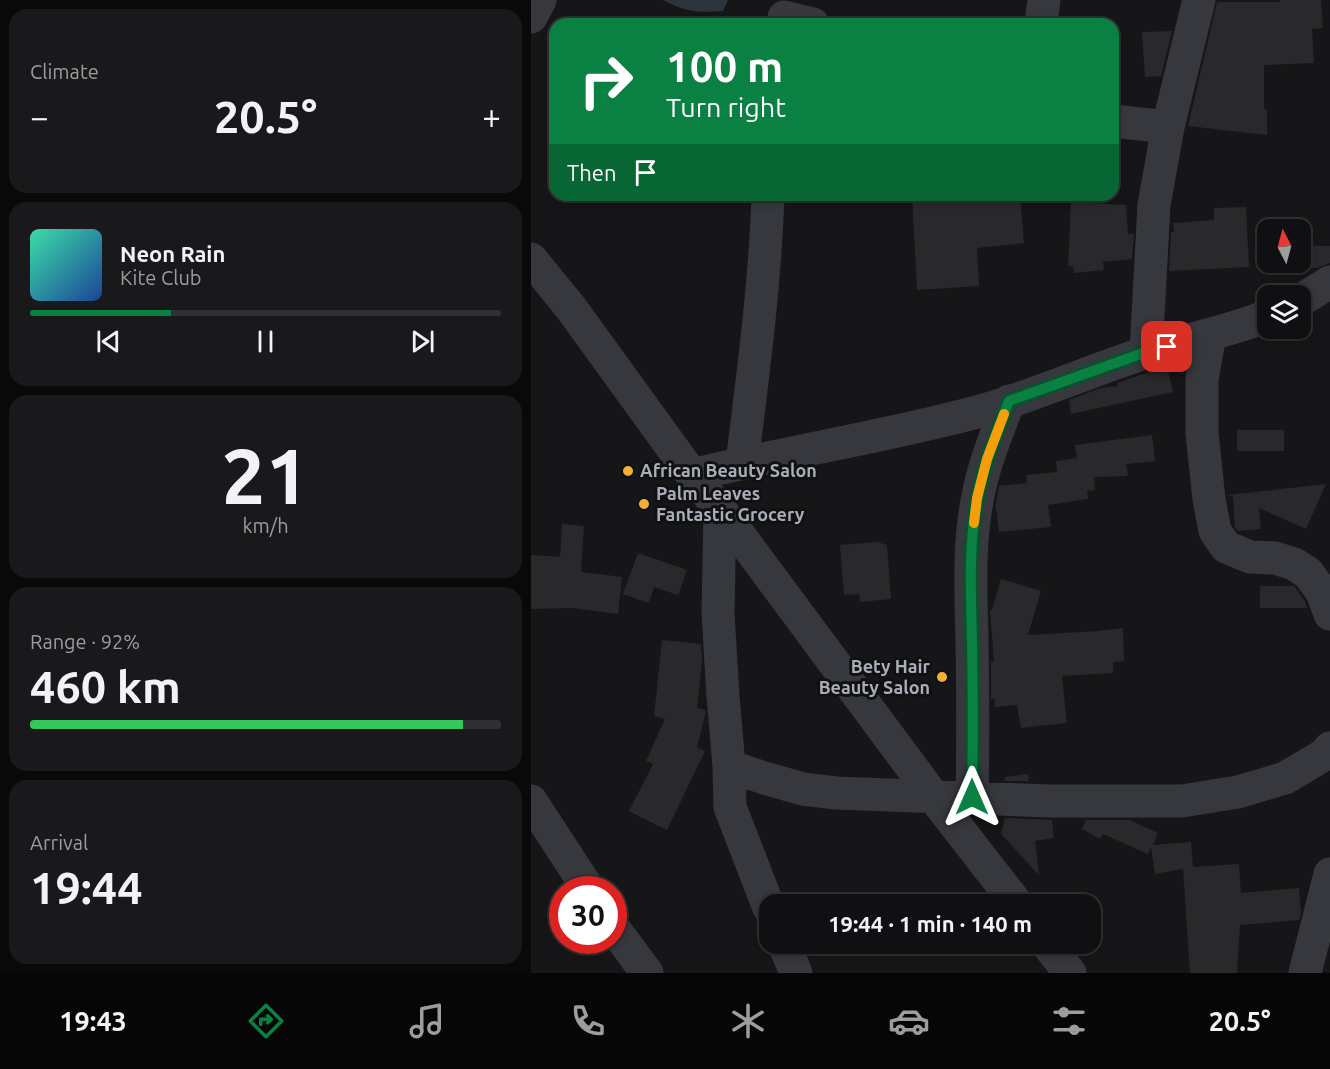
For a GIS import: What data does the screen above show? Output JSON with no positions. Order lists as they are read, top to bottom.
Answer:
{
  "places": ["African Beauty Salon", "Palm Leaves Fantastic Grocery", "Bety Hair Beauty Salon"],
  "north": "top",
  "page": {
    "tile": [
      "Climate",
      ["21", "km/h"],
      ["Range · 92%", "460 km"],
      ["Arrival", "19:44"]
    ],
    "turn": ["100 m", "Turn right"],
    "heat": ["−", "20.5°", "+"],
    "then": "Then",
    "song": ["Neon Rain", "Kite Club"],
    "limit": "30",
    "trip": "19:44 · 1 min · 140 m",
    "tabs": ["19:43", "20.5°"]
  }
}
